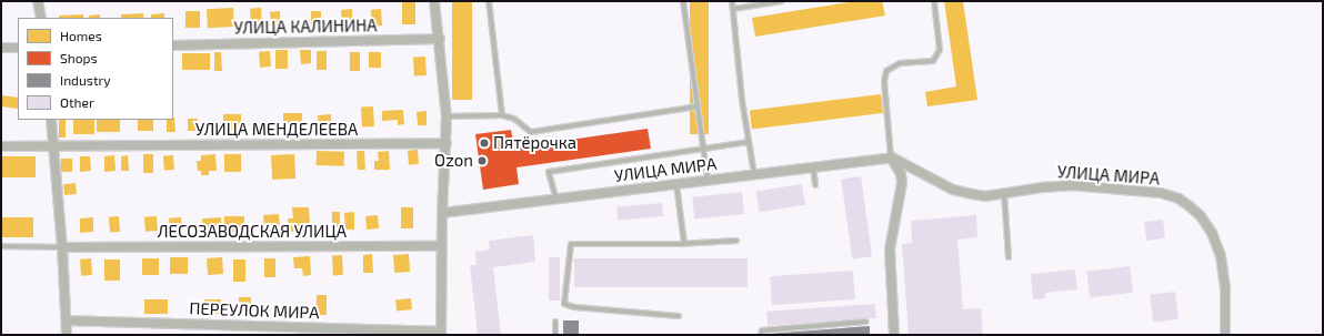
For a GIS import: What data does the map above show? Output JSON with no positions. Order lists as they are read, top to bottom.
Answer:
{
  "streets": {
    "street": [
      "УЛИЦА КАЛИНИНА",
      "УЛИЦА МЕНДЕЛЕЕВА",
      "УЛИЦА МИРА",
      "ЛЕСОЗАВОДСКАЯ УЛИЦА",
      "ПЕРЕУЛОК МИРА"
    ]
  },
  "places": ["Пятёрочка", "Ozon"],
  "legend": [
    "Homes",
    "Shops",
    "Industry",
    "Other"
  ]
}
